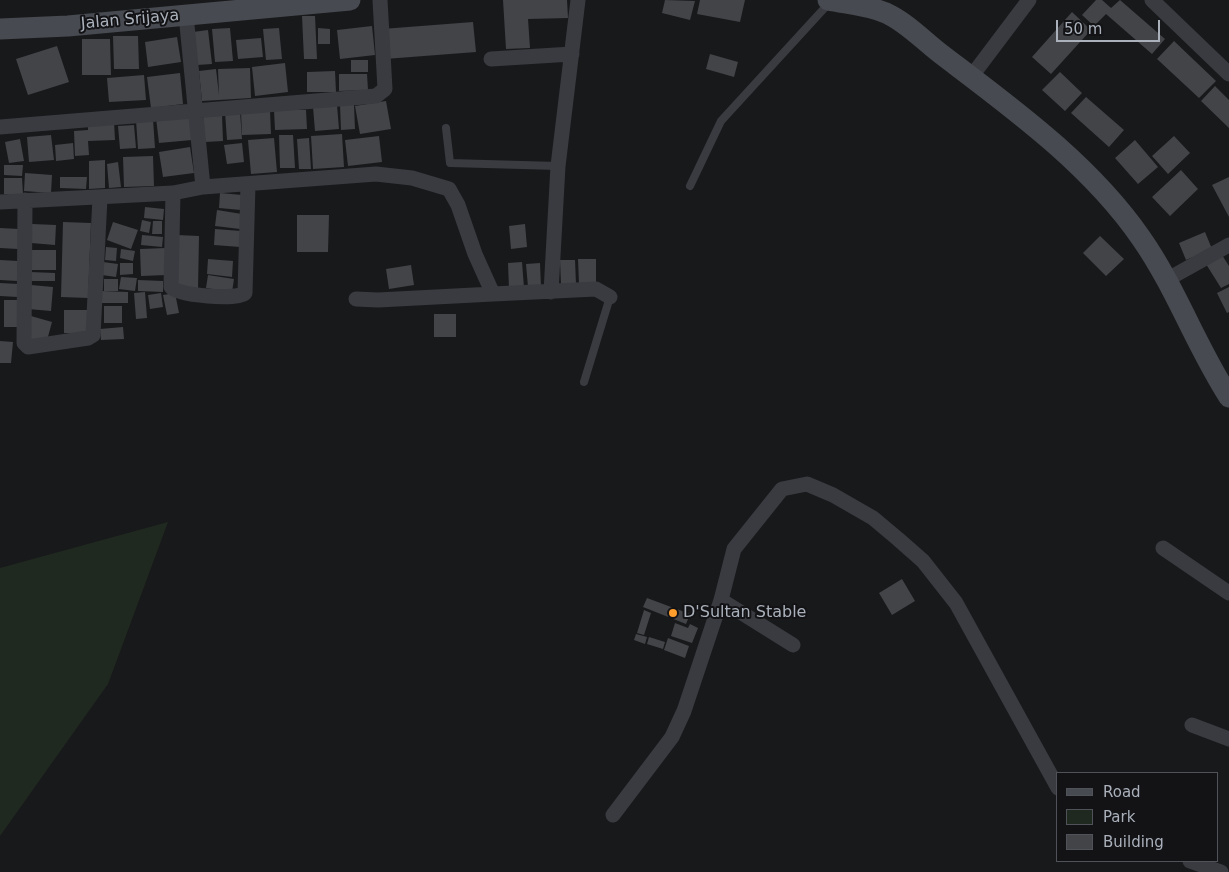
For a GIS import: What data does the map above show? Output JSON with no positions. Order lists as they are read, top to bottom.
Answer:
{
  "streets": {
    "street": ["Jalan Srijaya"]
  },
  "places": ["D'Sultan Stable"],
  "legend": ["Road", "Park", "Building"],
  "scale_bar": "50 m"
}
